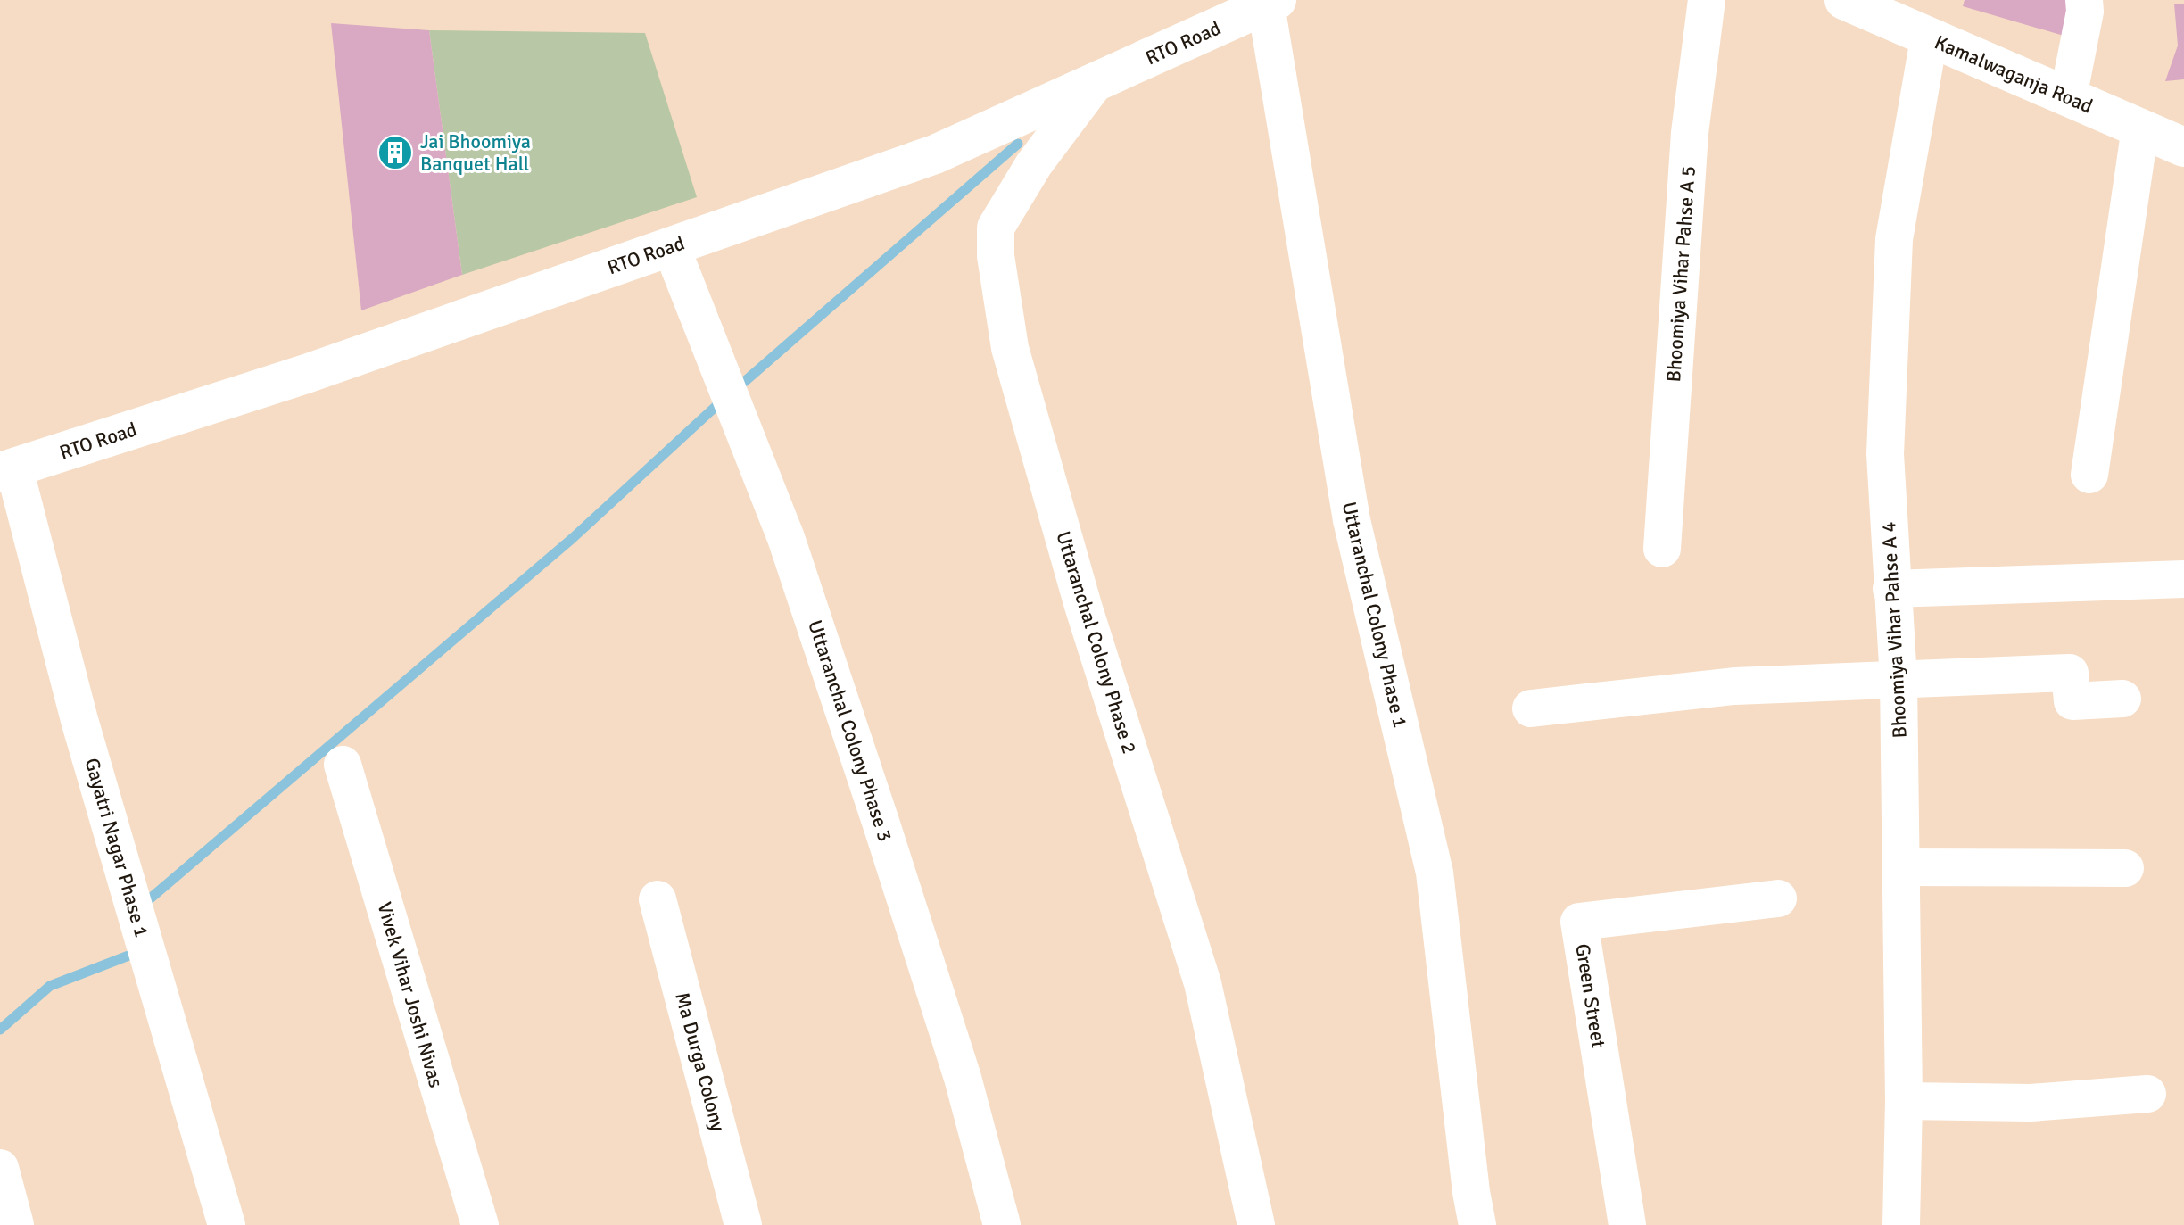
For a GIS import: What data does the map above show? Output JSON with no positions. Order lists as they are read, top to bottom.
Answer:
{
  "streets": {
    "street": [
      "RTO Road",
      "Kamalwaganja Road",
      "Bhoomiya Vihar Pahse A 5",
      "Uttaranchal Colony Phase 1",
      "Bhoomiya Vihar Pahse A 4",
      "Uttaranchal Colony Phase 2",
      "Uttaranchal Colony Phase 3",
      "Gayatri Nagar Phase 1",
      "Vivek Vihar Joshi Nivas",
      "Green Street",
      "Ma Durga Colony"
    ]
  },
  "crossings": [
    ["RTO Road", "Uttaranchal Colony Phase 1"],
    ["RTO Road", "Uttaranchal Colony Phase 2"],
    ["RTO Road", "Uttaranchal Colony Phase 3"],
    ["RTO Road", "Gayatri Nagar Phase 1"],
    ["Kamalwaganja Road", "Bhoomiya Vihar Pahse A 4"]
  ],
  "places": {
    "building": ["Jai Bhoomiya Banquet Hall"]
  }
}
